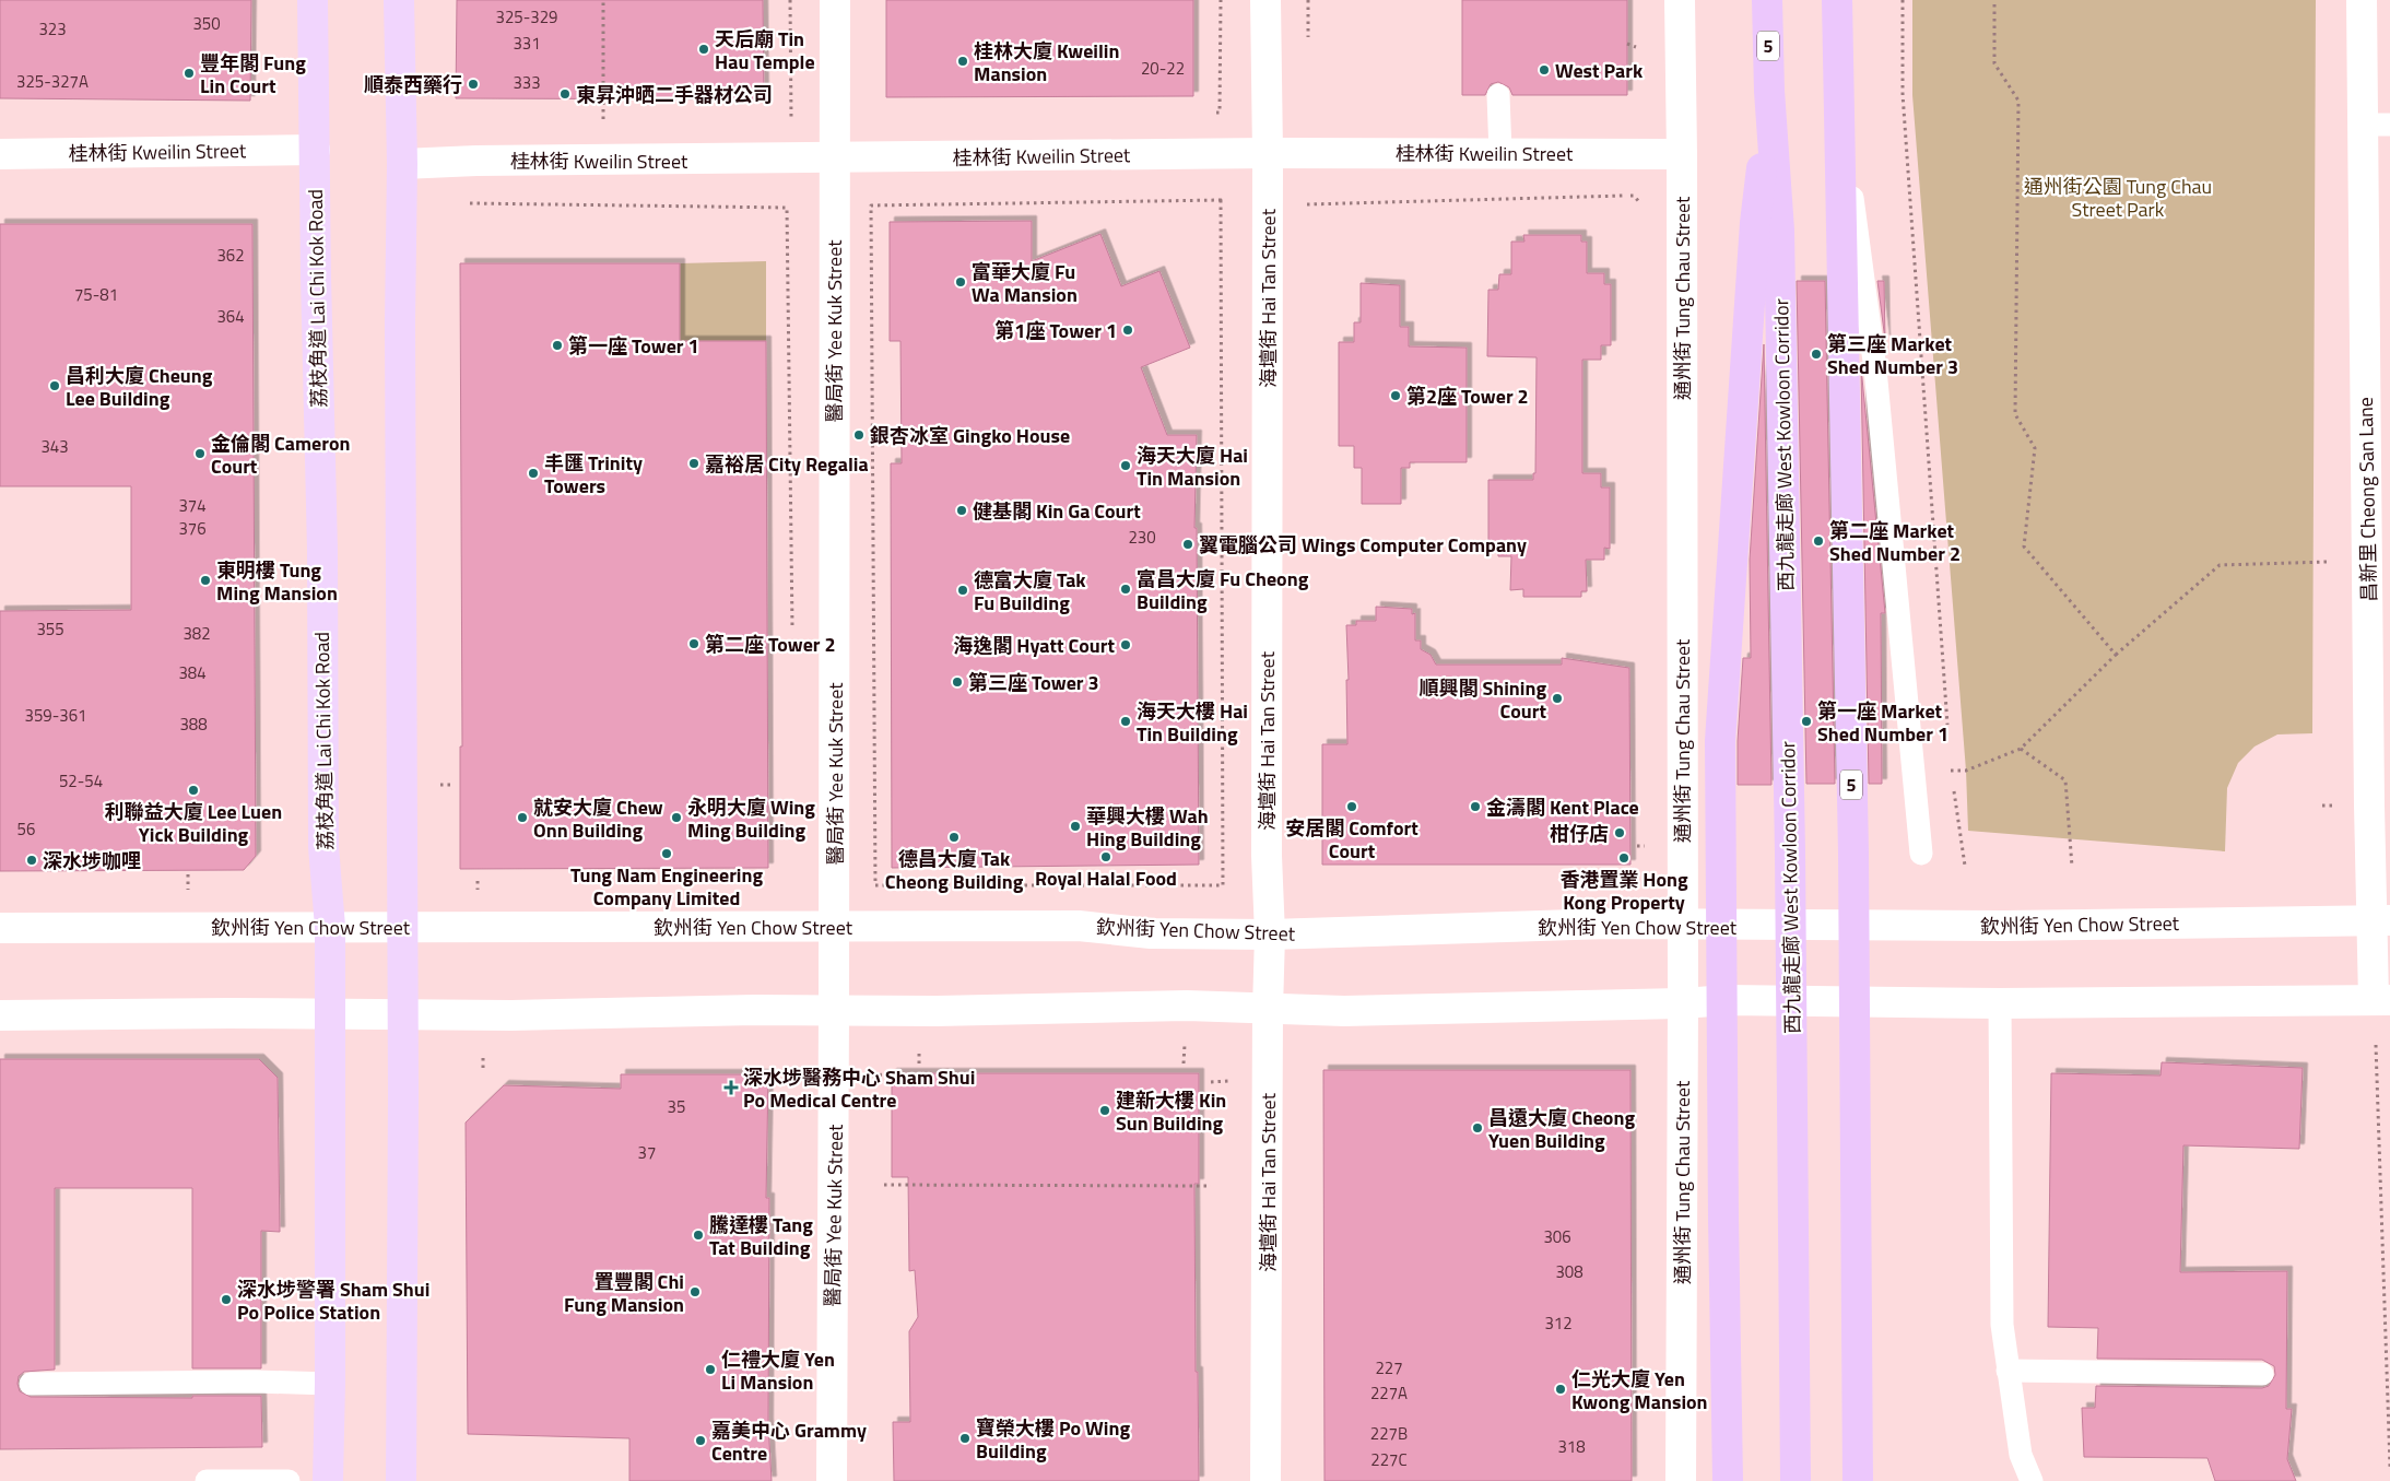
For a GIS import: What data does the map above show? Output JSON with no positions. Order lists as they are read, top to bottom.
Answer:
{
  "streets": {
    "highway": ["5", "西九龍走廊 West Kowloon Corridor"],
    "main road": ["荔枝角道 Lai Chi Kok Road"],
    "street": [
      "桂林街 Kweilin Street",
      "海壇街 Hai Tan Street",
      "通州街 Tung Chau Street",
      "醫局街 Yee Kuk Street",
      "昌新里 Cheong San Lane",
      "欽州街 Yen Chow Street"
    ]
  },
  "crossings": [
    ["桂林街 Kweilin Street", "荔枝角道 Lai Chi Kok Road"],
    ["桂林街 Kweilin Street", "海壇街 Hai Tan Street"],
    ["桂林街 Kweilin Street", "通州街 Tung Chau Street"],
    ["桂林街 Kweilin Street", "醫局街 Yee Kuk Street"],
    ["荔枝角道 Lai Chi Kok Road", "欽州街 Yen Chow Street"],
    ["海壇街 Hai Tan Street", "欽州街 Yen Chow Street"],
    ["通州街 Tung Chau Street", "欽州街 Yen Chow Street"],
    ["醫局街 Yee Kuk Street", "欽州街 Yen Chow Street"],
    ["昌新里 Cheong San Lane", "欽州街 Yen Chow Street"]
  ],
  "parks": ["通州街公園 Tung Chau Street Park"],
  "places": {
    "other": [
      "天后廟 Tin Hau Temple",
      "桂林大廈 Kweilin Mansion",
      "West Park",
      "豐年閣 Fung Lin Court",
      "順泰西藥行",
      "東昇沖晒二手器材公司",
      "富華大廈 Fu Wa Mansion",
      "第1座 Tower 1",
      "第一座 Tower 1",
      "第三座 Market Shed Number 3",
      "昌利大廈 Cheung Lee Building",
      "第2座 Tower 2",
      "銀杏冰室 Gingko House",
      "金倫閣 Cameron Court",
      "嘉裕居 City Regalia",
      "海天大廈 Hai Tin Mansion",
      "丰匯 Trinity Towers",
      "健基閣 Kin Ga Court",
      "第二座 Market Shed Number 2",
      "翼電腦公司 Wings Computer Company",
      "東明樓 Tung Ming Mansion",
      "富昌大廈 Fu Cheong Building",
      "德富大廈 Tak Fu Building",
      "第二座 Tower 2",
      "海逸閣 Hyatt Court",
      "第三座 Tower 3",
      "順興閣 Shining Court",
      "海天大樓 Hai Tin Building",
      "第一座 Market Shed Number 1",
      "利聯益大廈 Lee Luen Yick Building",
      "安居閣 Comfort Court",
      "金濤閣 Kent Place",
      "就安大廈 Chew Onn Building",
      "永明大廈 Wing Ming Building",
      "華興大樓 Wah Hing Building",
      "柑仔店",
      "德昌大廈 Tak Cheong Building",
      "Tung Nam Engineering Company Limited",
      "Royal Halal Food",
      "香港置業 Hong Kong Property",
      "深水埗咖哩",
      "建新大樓 Kin Sun Building",
      "昌遠大廈 Cheong Yuen Building",
      "騰達樓 Tang Tat Building",
      "置豐閣 Chi Fung Mansion",
      "深水埗警署 Sham Shui Po Police Station",
      "仁禮大廈 Yen Li Mansion",
      "仁光大廈 Yen Kwong Mansion",
      "寶榮大樓 Po Wing Building",
      "嘉美中心 Grammy Centre"
    ],
    "health": ["深水埗醫務中心 Sham Shui Po Medical Centre"]
  },
  "house_numbers": [
    "325-329",
    "350",
    "323",
    "331",
    "20-22",
    "325-327A",
    "333",
    "362",
    "75-81",
    "364",
    "343",
    "374",
    "376",
    "230",
    "355",
    "382",
    "384",
    "359-361",
    "388",
    "52-54",
    "56",
    "35",
    "37",
    "306",
    "308",
    "312",
    "227",
    "227A",
    "227B",
    "318",
    "227C"
  ]
}
